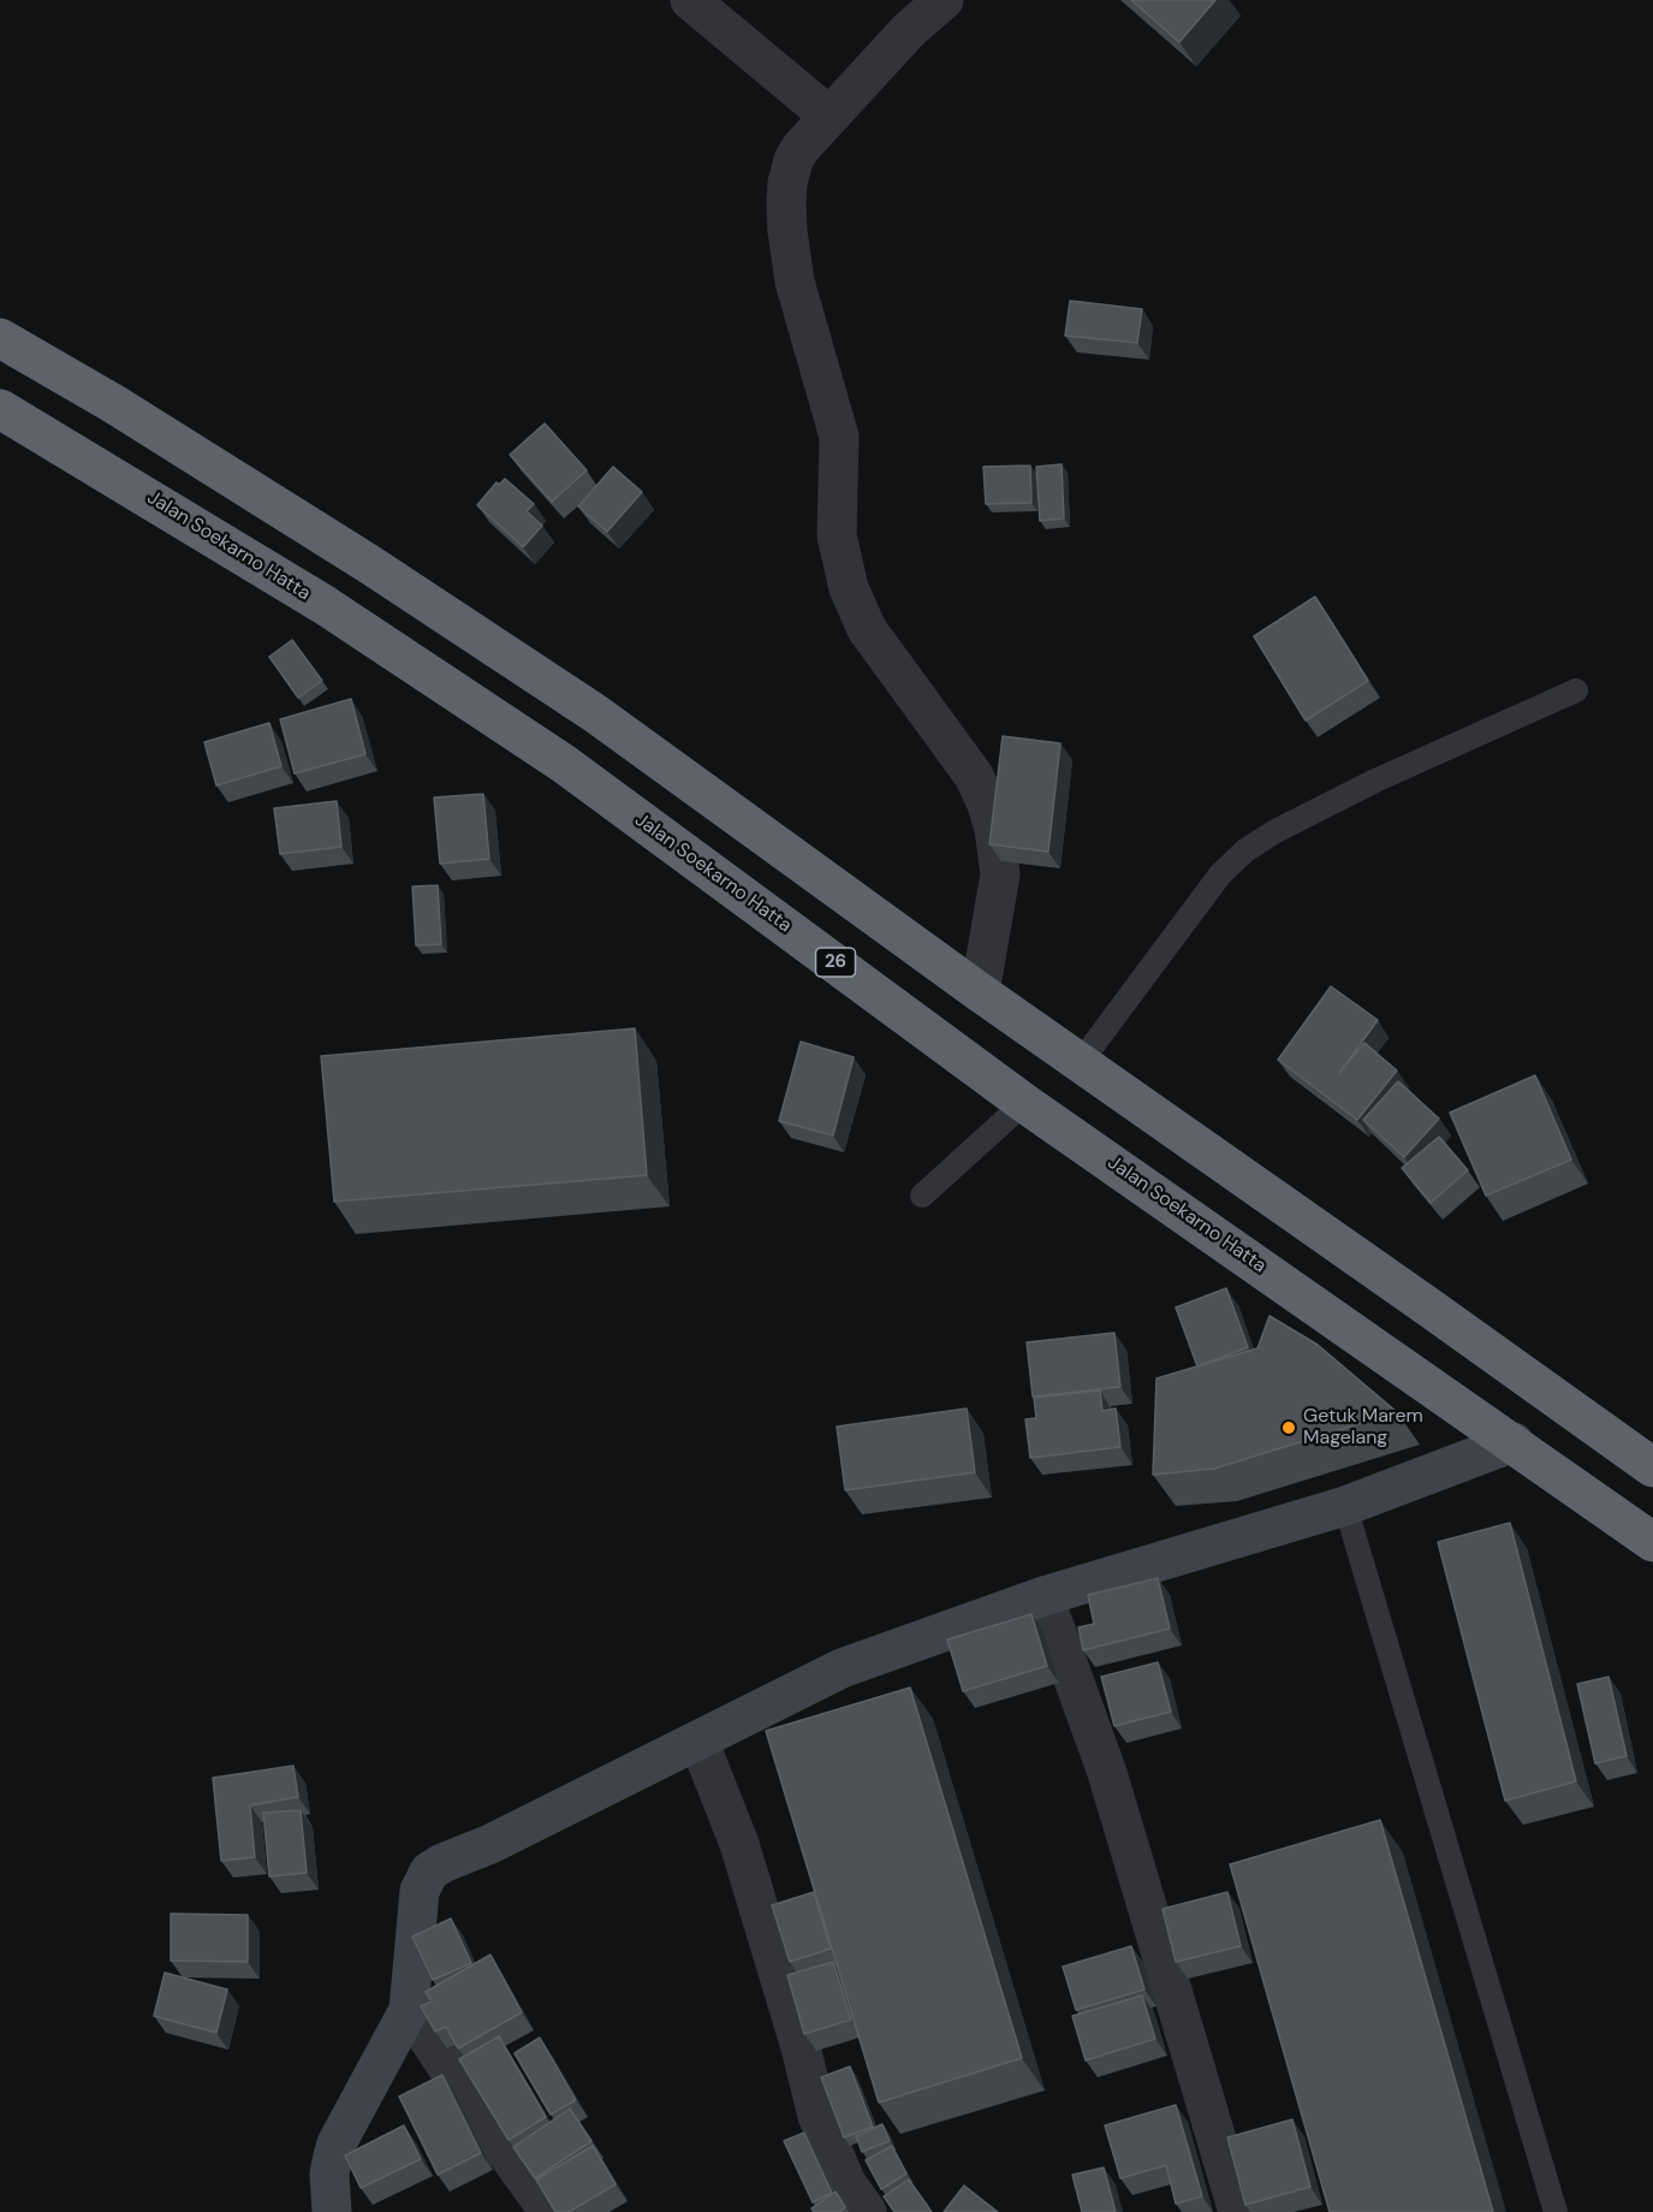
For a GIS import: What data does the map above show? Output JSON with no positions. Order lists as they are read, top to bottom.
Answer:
{
  "streets": {
    "highway": ["Jalan Soekarno Hatta", "26"]
  },
  "places": ["Getuk Marem Magelang"]
}
